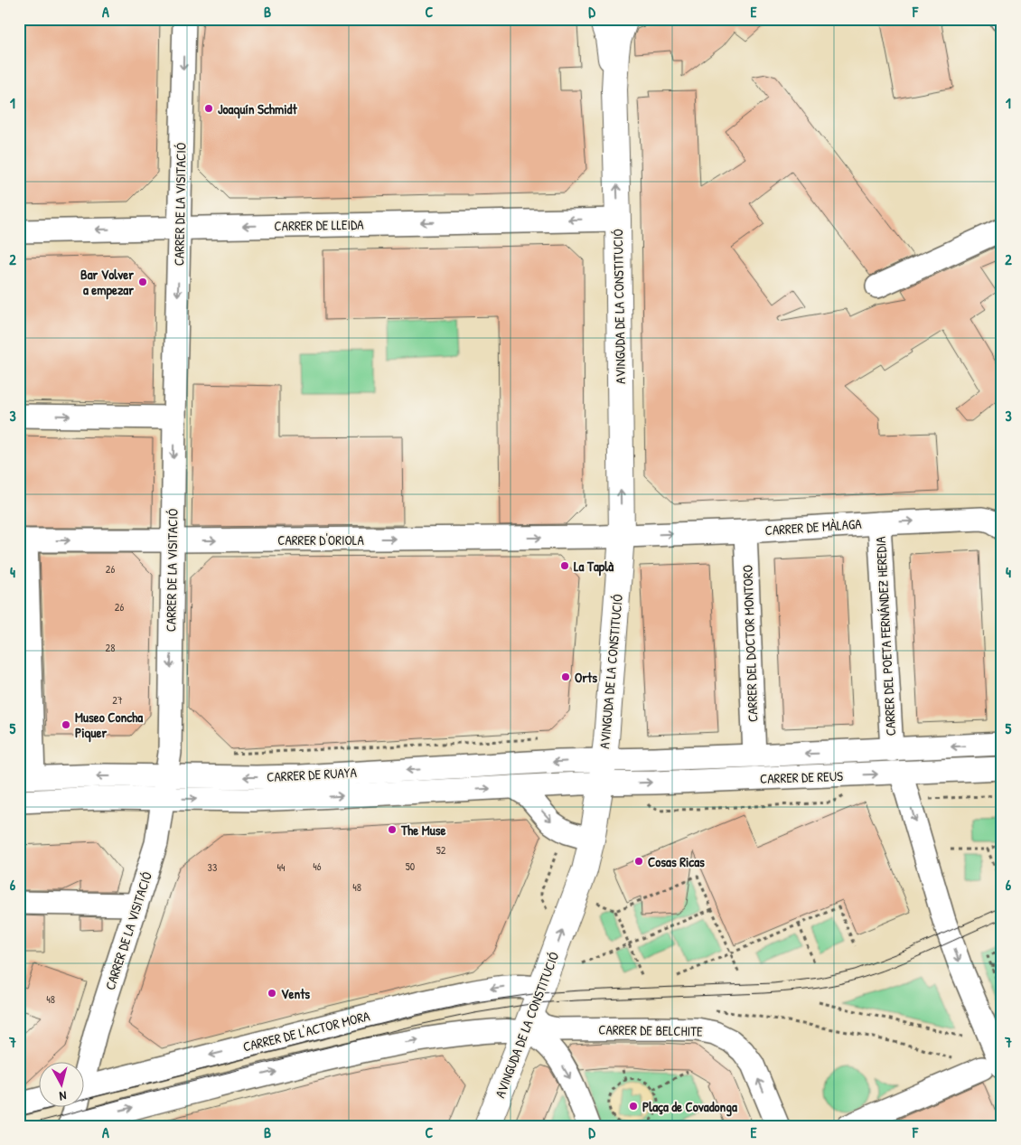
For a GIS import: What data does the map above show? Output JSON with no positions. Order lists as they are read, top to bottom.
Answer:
{
  "streets": {
    "main road": ["AVINGUDA DE LA CONSTITUCIÓ"],
    "street": [
      "CARRER DE LA VISITACIÓ",
      "CARRER DE LLEIDA",
      "CARRER DE MÀLAGA",
      "CARRER D'ORIOLA",
      "CARRER DEL POETA FERNÁNDEZ HEREDIA",
      "CARRER DEL DOCTOR MONTORO",
      "CARRER DE RUAYA",
      "CARRER DE REUS",
      "CARRER DE BELCHITE",
      "CARRER DE L'ACTOR MORA"
    ]
  },
  "crossings": [
    ["CARRER DE LA VISITACIÓ", "CARRER DE LLEIDA"],
    ["CARRER DE LA VISITACIÓ", "CARRER D'ORIOLA"],
    ["CARRER DE LA VISITACIÓ", "CARRER DE RUAYA"],
    ["CARRER DE LA VISITACIÓ", "CARRER DE L'ACTOR MORA"],
    ["CARRER DE LLEIDA", "AVINGUDA DE LA CONSTITUCIÓ"],
    ["AVINGUDA DE LA CONSTITUCIÓ", "CARRER DE MÀLAGA"],
    ["AVINGUDA DE LA CONSTITUCIÓ", "CARRER D'ORIOLA"],
    ["AVINGUDA DE LA CONSTITUCIÓ", "CARRER DE RUAYA"],
    ["AVINGUDA DE LA CONSTITUCIÓ", "CARRER DE REUS"],
    ["AVINGUDA DE LA CONSTITUCIÓ", "CARRER DE L'ACTOR MORA"],
    ["CARRER DE MÀLAGA", "CARRER D'ORIOLA"],
    ["CARRER DE MÀLAGA", "CARRER DEL POETA FERNÁNDEZ HEREDIA"],
    ["CARRER DE MÀLAGA", "CARRER DEL DOCTOR MONTORO"],
    ["CARRER DEL POETA FERNÁNDEZ HEREDIA", "CARRER DE REUS"],
    ["CARRER DEL DOCTOR MONTORO", "CARRER DE REUS"],
    ["CARRER DE RUAYA", "CARRER DE REUS"]
  ],
  "one_way": [
    "CARRER DE LA VISITACIÓ",
    "CARRER DE LLEIDA",
    "AVINGUDA DE LA CONSTITUCIÓ",
    "CARRER DE MÀLAGA",
    "CARRER D'ORIOLA",
    "CARRER DE BELCHITE"
  ],
  "places": [
    "Joaquín Schmidt",
    "Bar Volver a empezar",
    "La Taplà",
    "Orts",
    "Museo Concha Piquer",
    "The Muse",
    "Cosas Ricas",
    "Vents",
    "Plaça de Covadonga"
  ],
  "house_numbers": [
    "26",
    "26",
    "28",
    "27",
    "52",
    "46",
    "50",
    "33",
    "44",
    "48",
    "48"
  ],
  "north": "bottom",
  "grid": {
    "columns": [
      "A",
      "B",
      "C",
      "D",
      "E",
      "F"
    ],
    "rows": [
      "1",
      "2",
      "3",
      "4",
      "5",
      "6",
      "7"
    ]
  }
}
